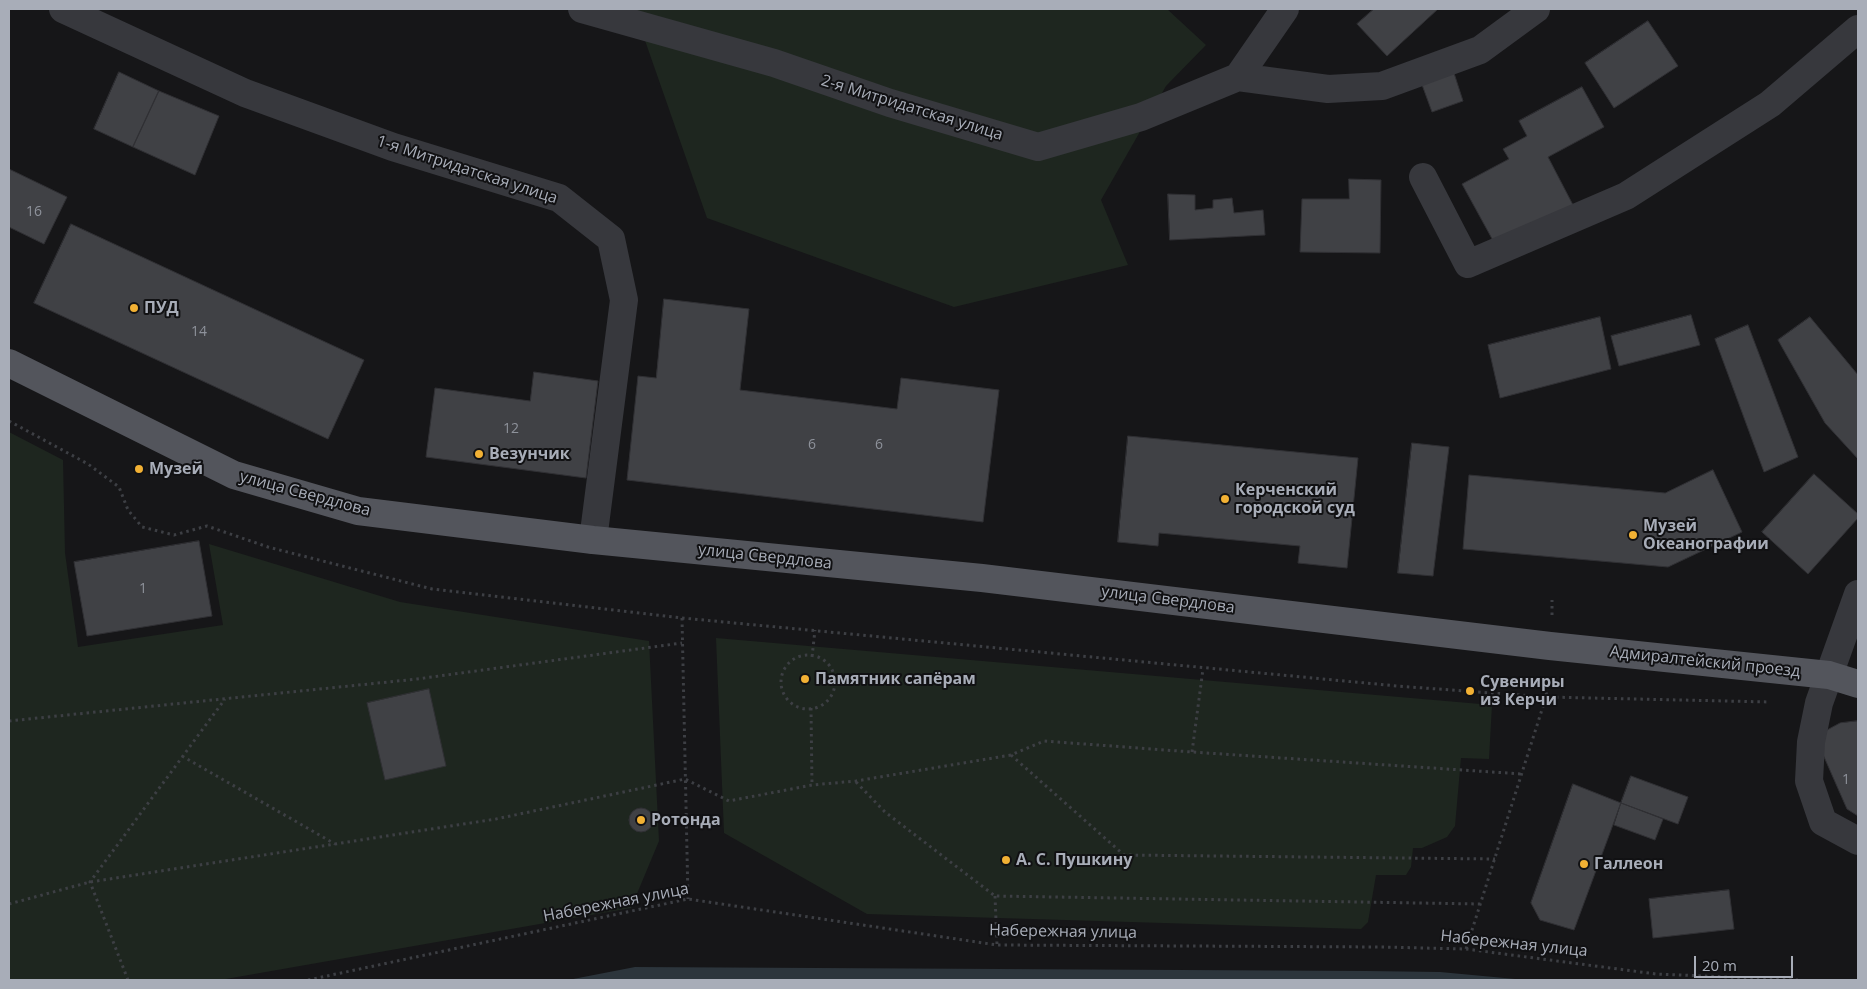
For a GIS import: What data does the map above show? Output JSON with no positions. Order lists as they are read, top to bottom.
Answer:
{
  "streets": {
    "main road": ["улица Свердлова", "Адмиралтейский проезд"],
    "lane": ["2-я Митридатская улица", "1-я Митридатская улица"],
    "path": ["Набережная улица"]
  },
  "crossings": [
    ["1-я Митридатская улица", "улица Свердлова"],
    ["улица Свердлова", "Адмиралтейский проезд"]
  ],
  "places": [
    "ПУД",
    "Везунчик",
    "Музей",
    "Керченский городской суд",
    "Музей Океанографии",
    "Памятник сапёрам",
    "Сувениры из Керчи",
    "Ротонда",
    "А. С. Пушкину",
    "Галлеон"
  ],
  "house_numbers": [
    "16",
    "14",
    "12",
    "6",
    "6",
    "1",
    "1"
  ],
  "scale_bar": "20 m"
}
